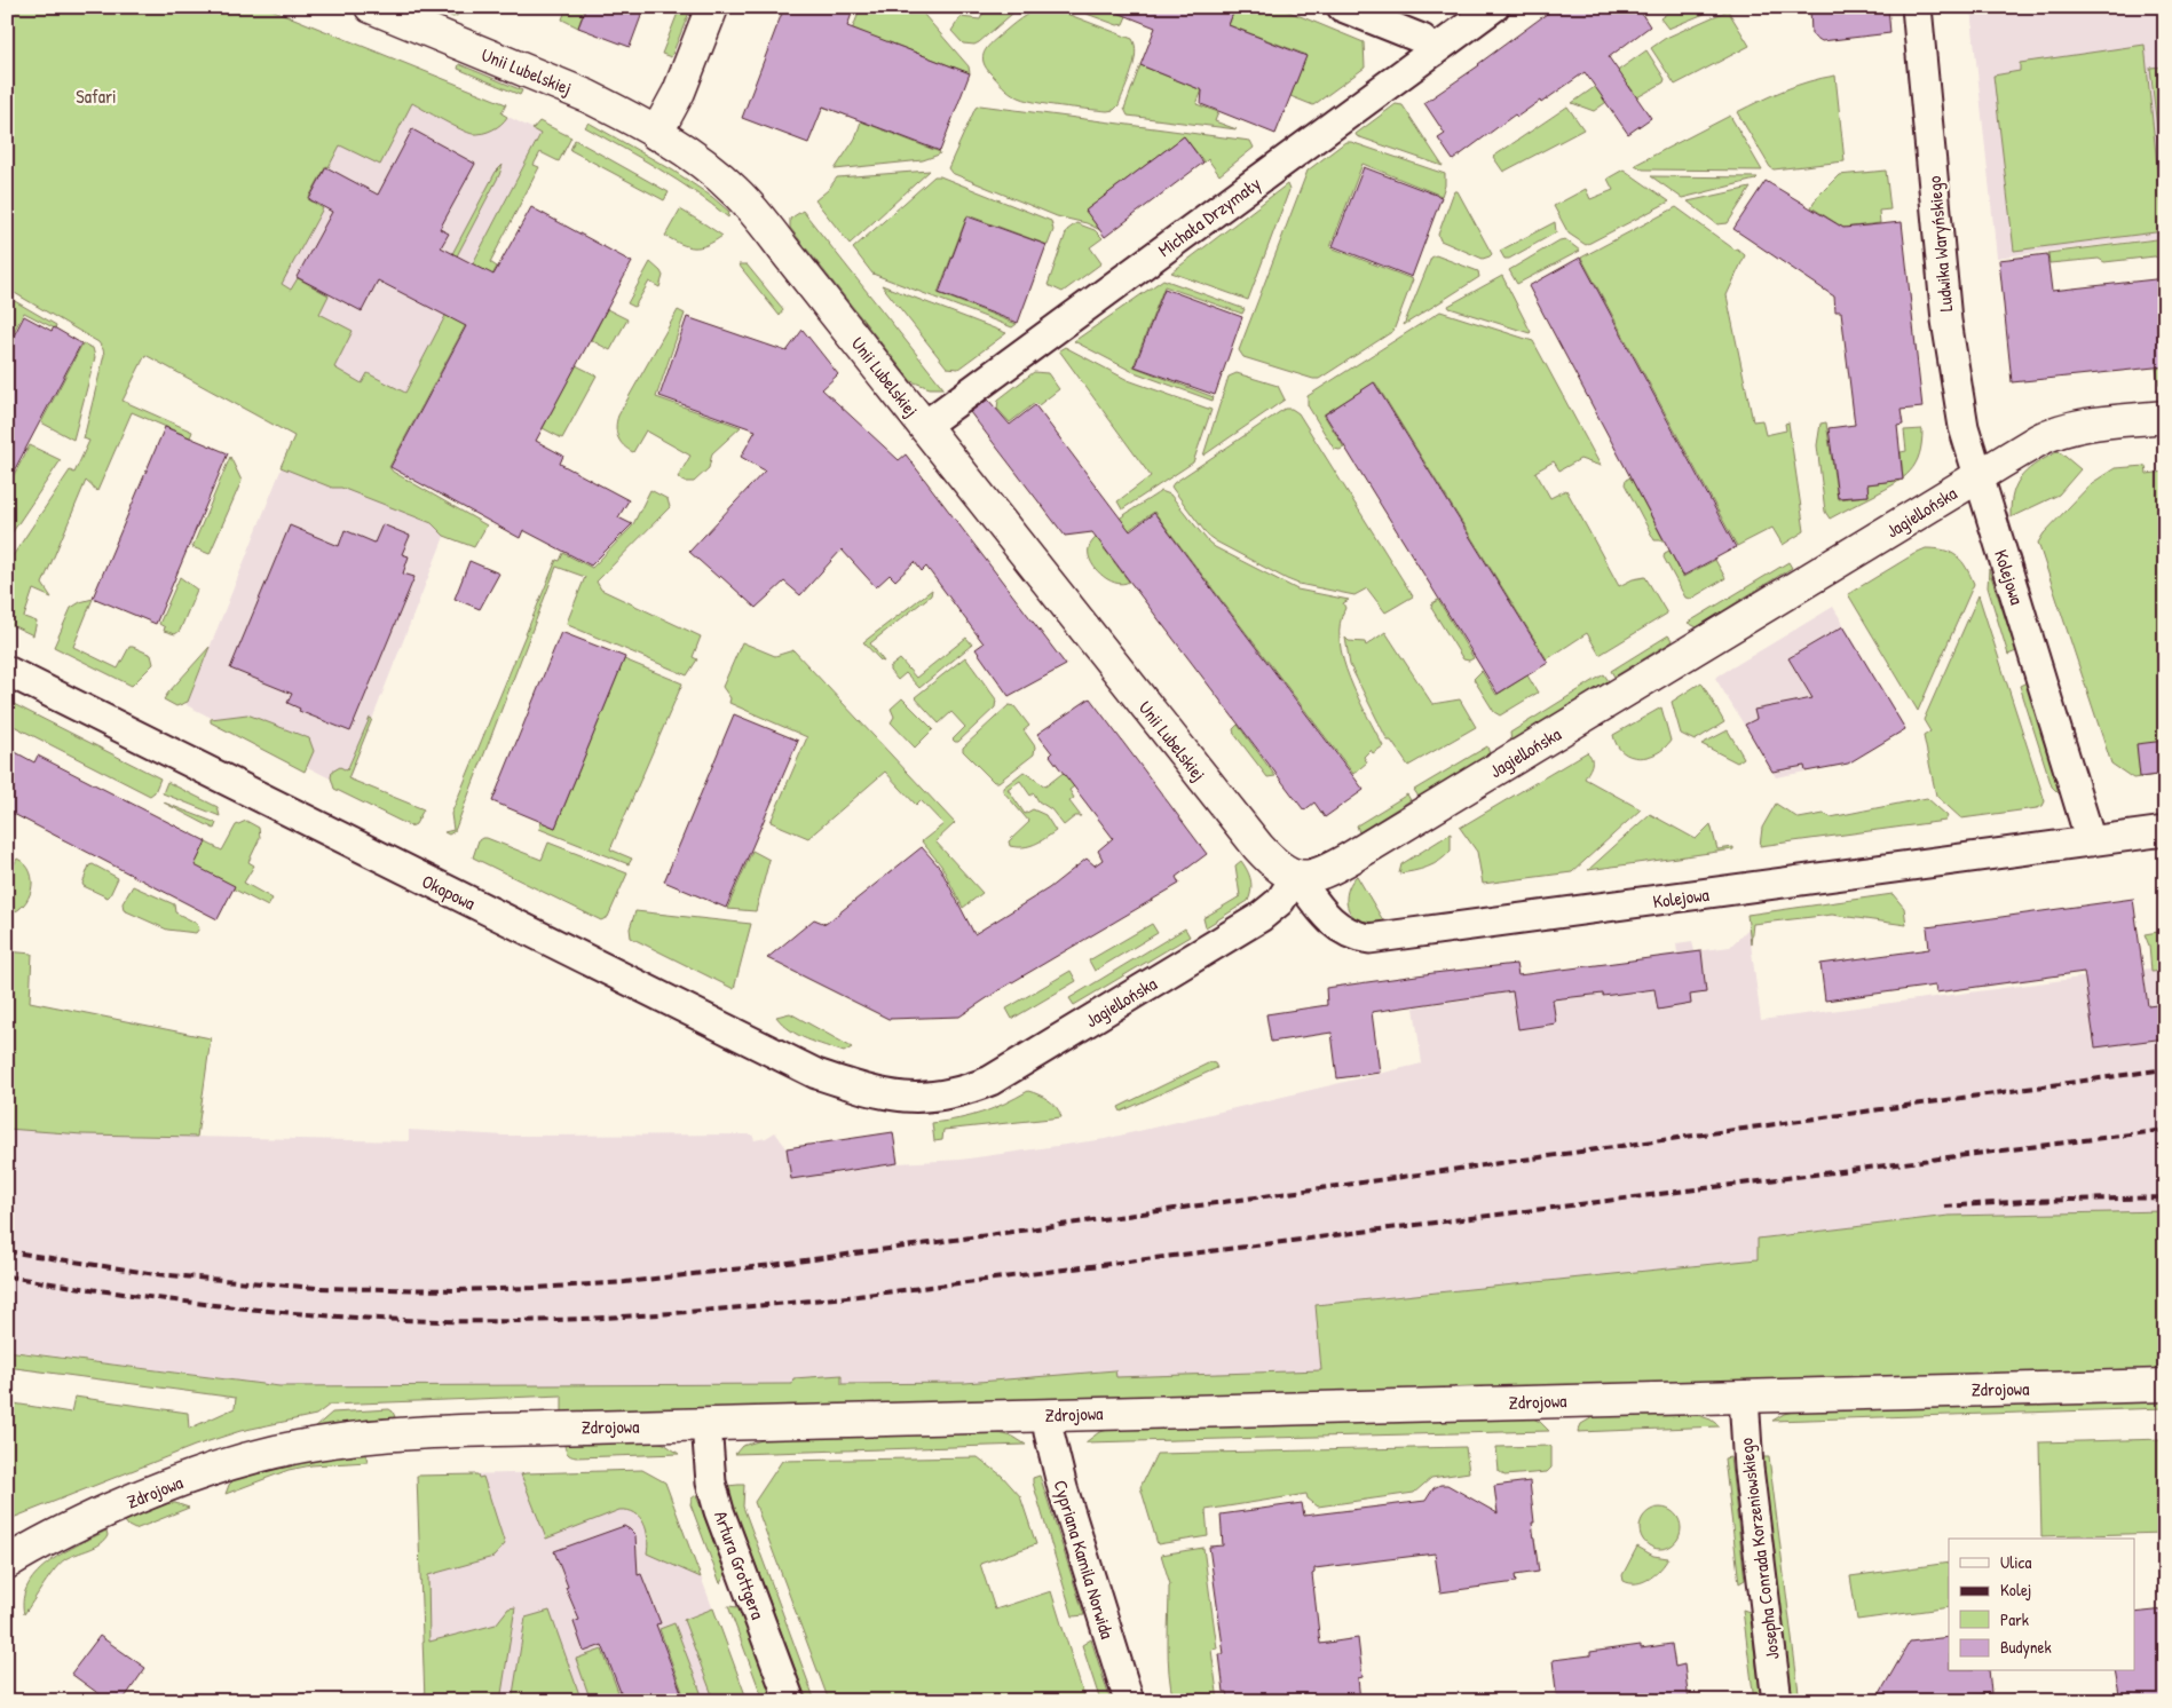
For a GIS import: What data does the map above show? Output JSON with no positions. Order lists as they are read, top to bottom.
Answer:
{
  "streets": {
    "street": [
      "Unii Lubelskiej",
      "Michała Drzymały",
      "Ludwika Waryńskiego",
      "Jagiellońska",
      "Kolejowa",
      "Okopowa",
      "Zdrojowa",
      "Josepha Conrada Korzeniowskiego",
      "Cypriana Kamila Norwida",
      "Artura Grottgera"
    ]
  },
  "crossings": [
    ["Unii Lubelskiej", "Michała Drzymały"],
    ["Unii Lubelskiej", "Jagiellońska"],
    ["Unii Lubelskiej", "Kolejowa"],
    ["Ludwika Waryńskiego", "Jagiellońska"],
    ["Ludwika Waryńskiego", "Kolejowa"],
    ["Jagiellońska", "Kolejowa"],
    ["Jagiellońska", "Okopowa"],
    ["Zdrojowa", "Josepha Conrada Korzeniowskiego"],
    ["Zdrojowa", "Cypriana Kamila Norwida"],
    ["Zdrojowa", "Artura Grottgera"]
  ],
  "parks": ["Safari"],
  "legend": [
    "Ulica",
    "Kolej",
    "Park",
    "Budynek"
  ]
}
